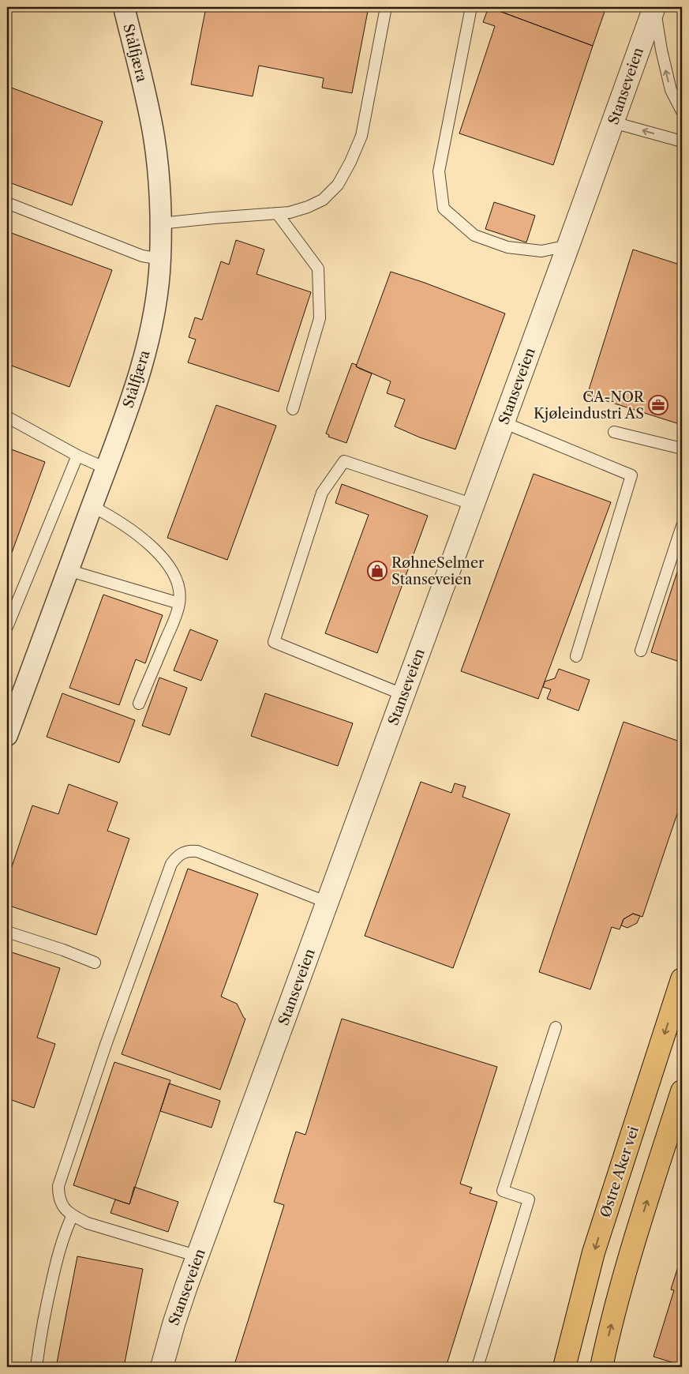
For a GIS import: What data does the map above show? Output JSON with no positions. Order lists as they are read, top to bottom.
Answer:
{
  "streets": {
    "highway": ["Østre Aker vei"],
    "street": ["Stålfjæra", "Stanseveien"]
  },
  "places": {
    "office": ["CA-NOR Kjøleindustri AS"],
    "shop": ["RøhneSelmer Stanseveien"]
  }
}
